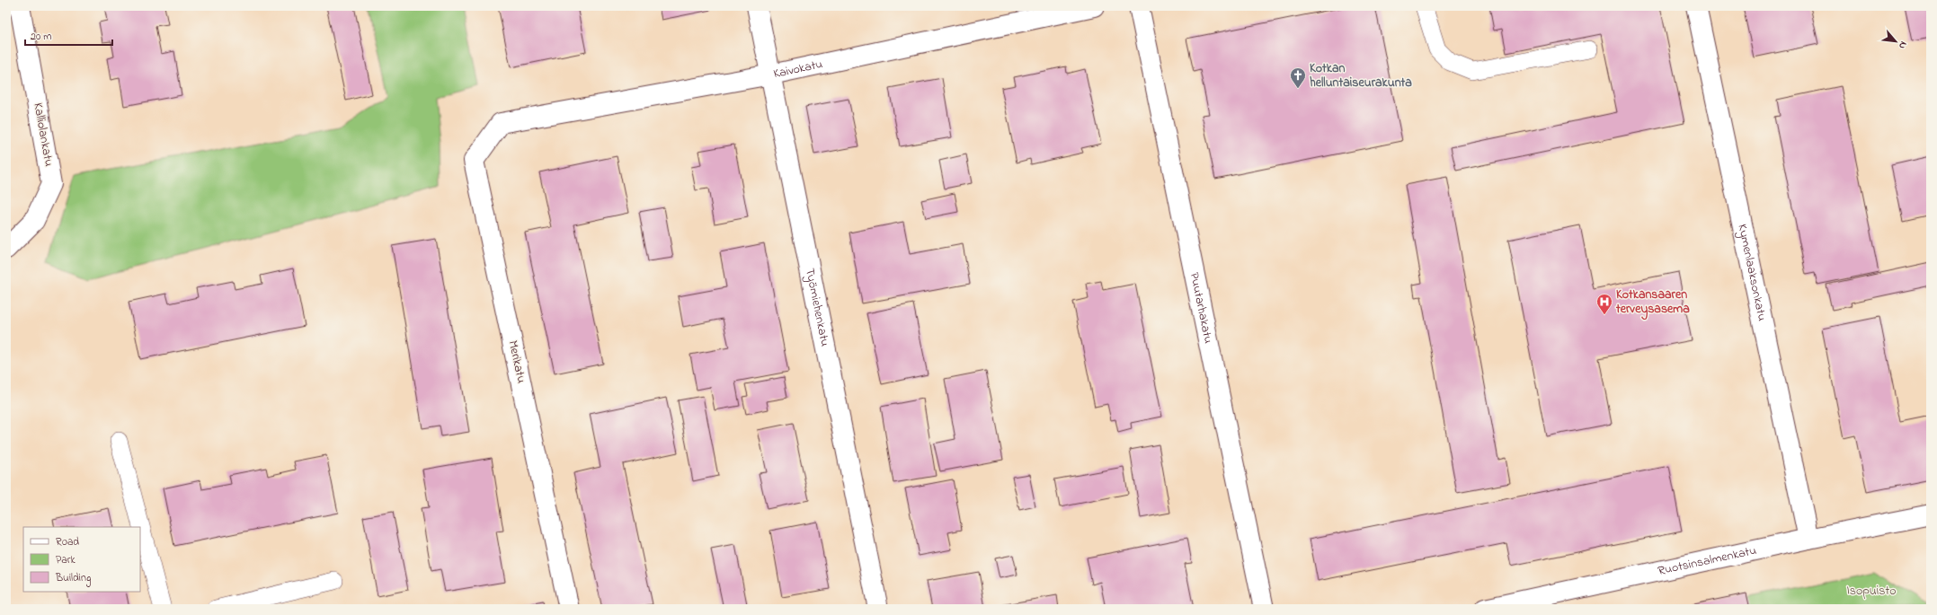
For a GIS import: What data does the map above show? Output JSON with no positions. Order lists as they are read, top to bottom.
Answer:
{
  "streets": {
    "street": [
      "Kaivokatu",
      "Kalliolankatu",
      "Kymenlaaksonkatu",
      "Puutarhakatu",
      "Työmiehenkatu",
      "Merikatu",
      "Ruotsinsalmenkatu"
    ]
  },
  "crossings": [
    ["Kaivokatu", "Työmiehenkatu"],
    ["Kaivokatu", "Merikatu"],
    ["Kymenlaaksonkatu", "Ruotsinsalmenkatu"]
  ],
  "parks": ["Isopuisto"],
  "places": {
    "church": ["Kotkan helluntaiseurakunta"],
    "hospital": ["Kotkansaaren terveysasema"]
  },
  "legend": ["Road", "Park", "Building"],
  "scale_bar": "20 m",
  "north": "bottom right"
}
